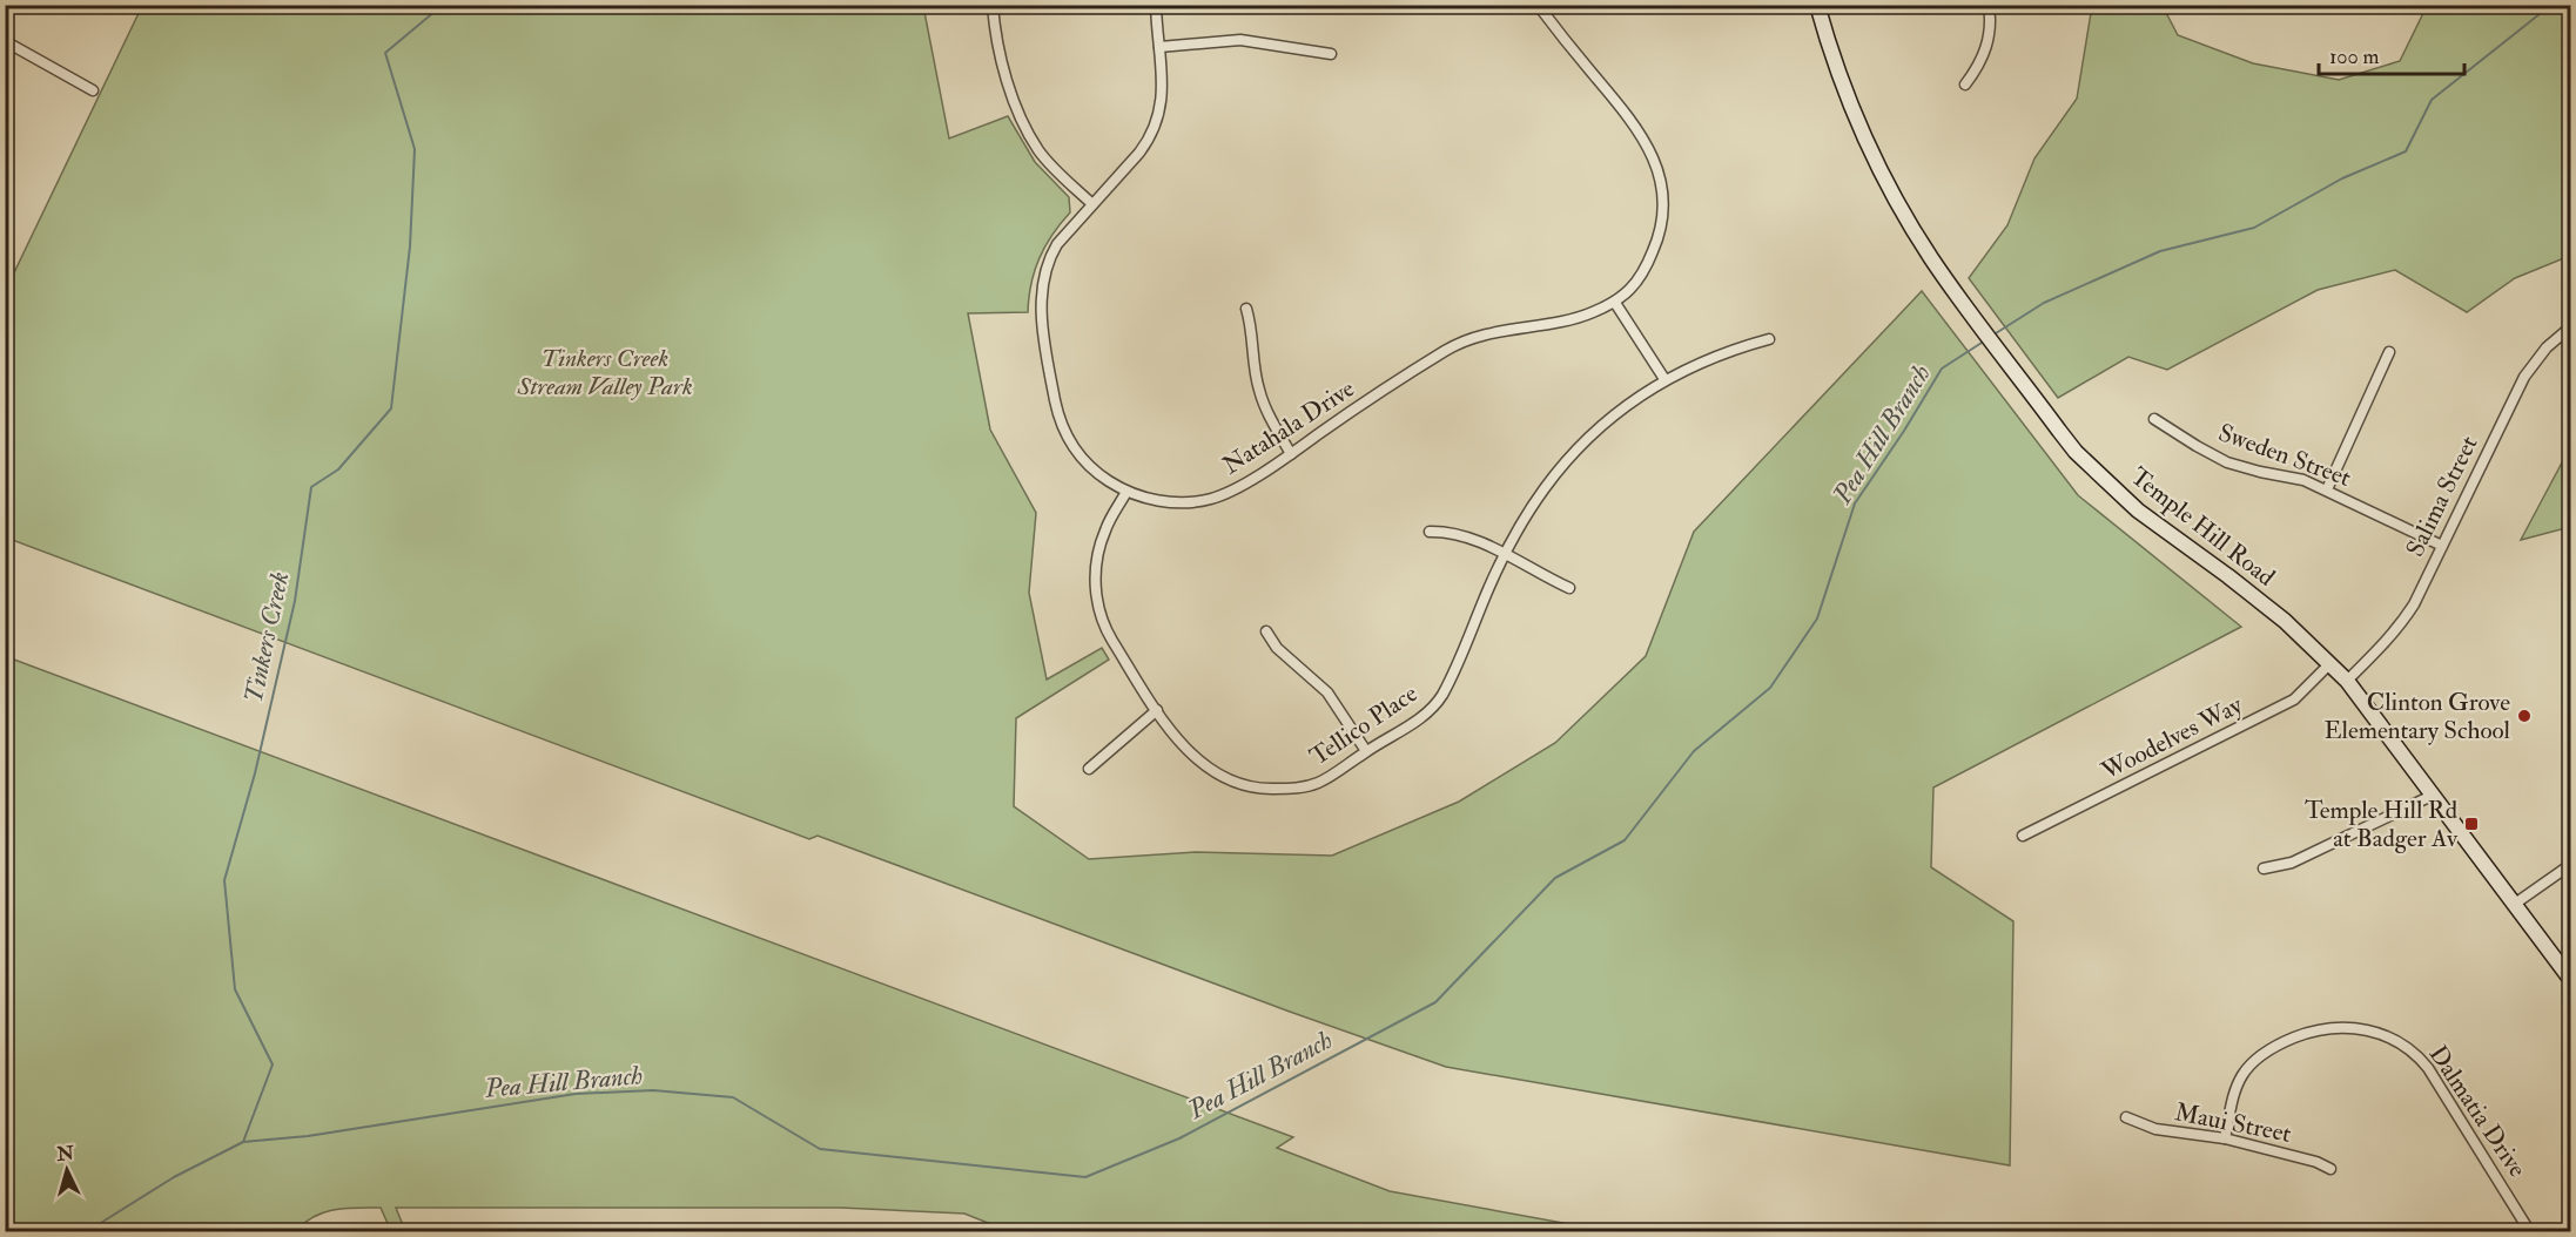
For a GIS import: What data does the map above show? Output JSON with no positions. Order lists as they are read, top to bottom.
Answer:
{
  "streets": {
    "main road": ["Temple Hill Road"],
    "street": [
      "Natahala Drive",
      "Sweden Street",
      "Salima Street",
      "Tellico Place",
      "Woodelves Way",
      "Dalmatia Drive",
      "Maui Street"
    ]
  },
  "crossings": [
    ["Natahala Drive", "Tellico Place"],
    ["Sweden Street", "Salima Street"],
    ["Salima Street", "Temple Hill Road"],
    ["Temple Hill Road", "Woodelves Way"],
    ["Dalmatia Drive", "Maui Street"]
  ],
  "water": ["Pea Hill Branch", "Tinkers Creek"],
  "parks": ["Tinkers Creek Stream Valley Park"],
  "places": {
    "other": ["Clinton Grove Elementary School"],
    "transit": ["Temple Hill Rd at Badger Av"]
  },
  "scale_bar": "100 m",
  "north": "top"
}
